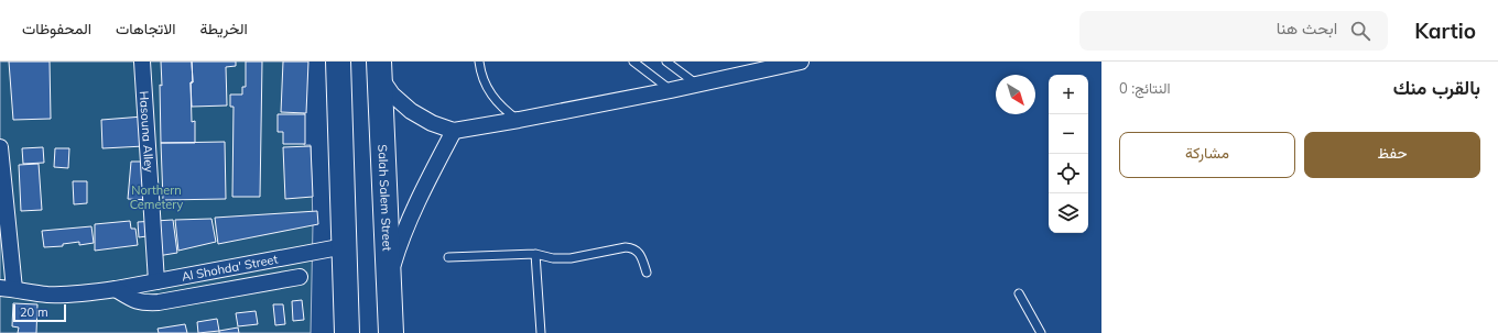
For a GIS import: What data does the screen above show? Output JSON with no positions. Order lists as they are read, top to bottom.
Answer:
{
  "streets": {
    "highway": ["Salah Salem Street"],
    "street": ["Hasouna Alley", "Al Shohda' Street"]
  },
  "crossings": [
    ["Hasouna Alley", "Al Shohda' Street"]
  ],
  "parks": ["Northern Cemetery"],
  "scale_bar": "20 m",
  "north": "bottom right",
  "page": {
    "header": "Kartio",
    "search": "ابحث هنا",
    "nav": ["الخريطة", "الاتجاهات", "المحفوظات"],
    "heading": ["بالقرب منك", "النتائج: 0"],
    "map_buttons": ["+", "−"],
    "buttons": ["حفظ", "مشاركة"],
    "scale": "20 m"
  }
}
